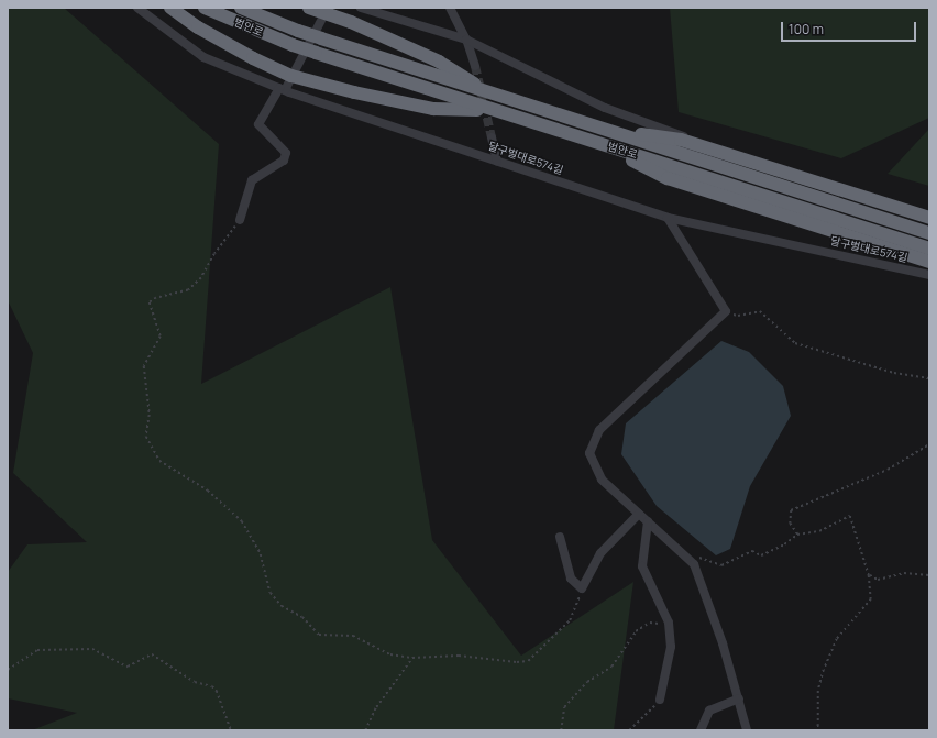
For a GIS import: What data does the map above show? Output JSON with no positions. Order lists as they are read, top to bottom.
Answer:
{
  "streets": {
    "highway": ["범안로"],
    "street": ["달구벌대로574길"]
  },
  "scale_bar": "100 m"
}
